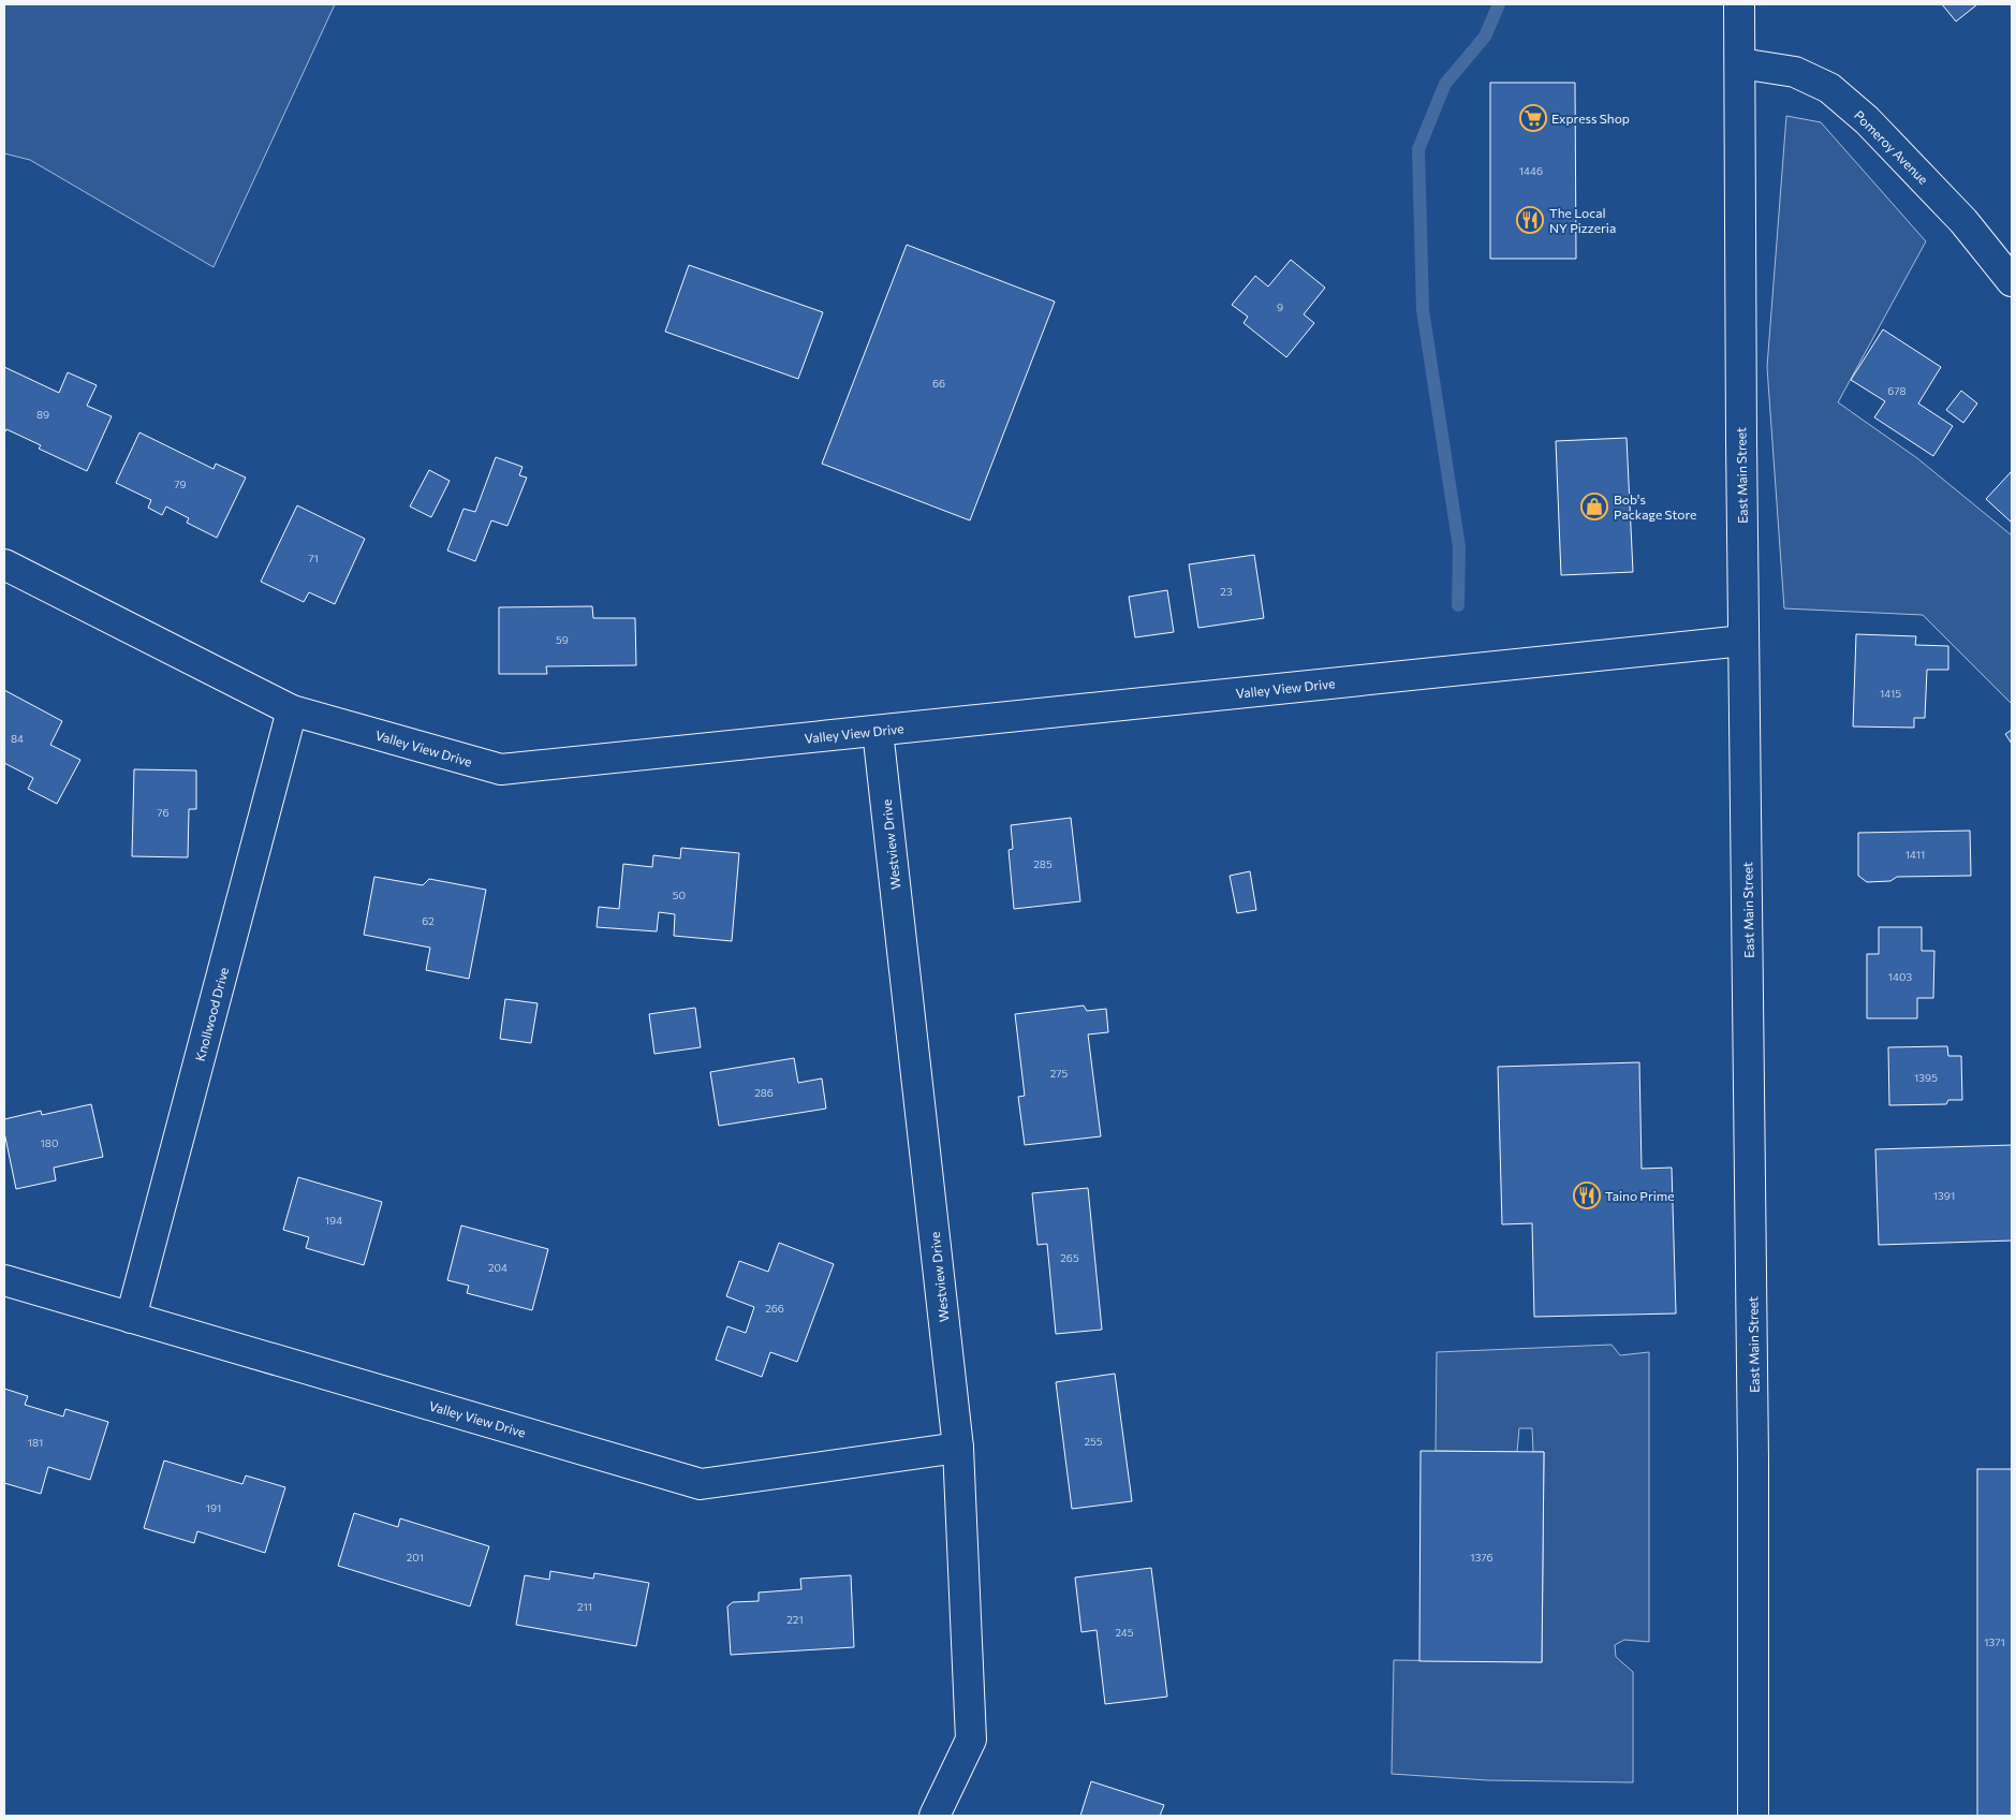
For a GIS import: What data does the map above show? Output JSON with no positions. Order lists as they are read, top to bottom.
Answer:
{
  "streets": {
    "street": [
      "Pomeroy Avenue",
      "East Main Street",
      "Valley View Drive",
      "Westview Drive",
      "Knollwood Drive"
    ]
  },
  "crossings": [
    ["Pomeroy Avenue", "East Main Street"],
    ["East Main Street", "Valley View Drive"],
    ["Valley View Drive", "Westview Drive"],
    ["Valley View Drive", "Knollwood Drive"]
  ],
  "places": {
    "supermarket": ["Express Shop"],
    "restaurant": ["The Local NY Pizzeria", "Taino Prime"],
    "shop": ["Bob's Package Store"]
  },
  "house_numbers": [
    "1446",
    "9",
    "66",
    "678",
    "89",
    "79",
    "71",
    "23",
    "59",
    "1415",
    "84",
    "76",
    "1411",
    "285",
    "50",
    "62",
    "1403",
    "275",
    "1395",
    "286",
    "180",
    "1391",
    "194",
    "265",
    "204",
    "266",
    "255",
    "181",
    "191",
    "201",
    "1376",
    "211",
    "221",
    "245",
    "1371"
  ]
}
